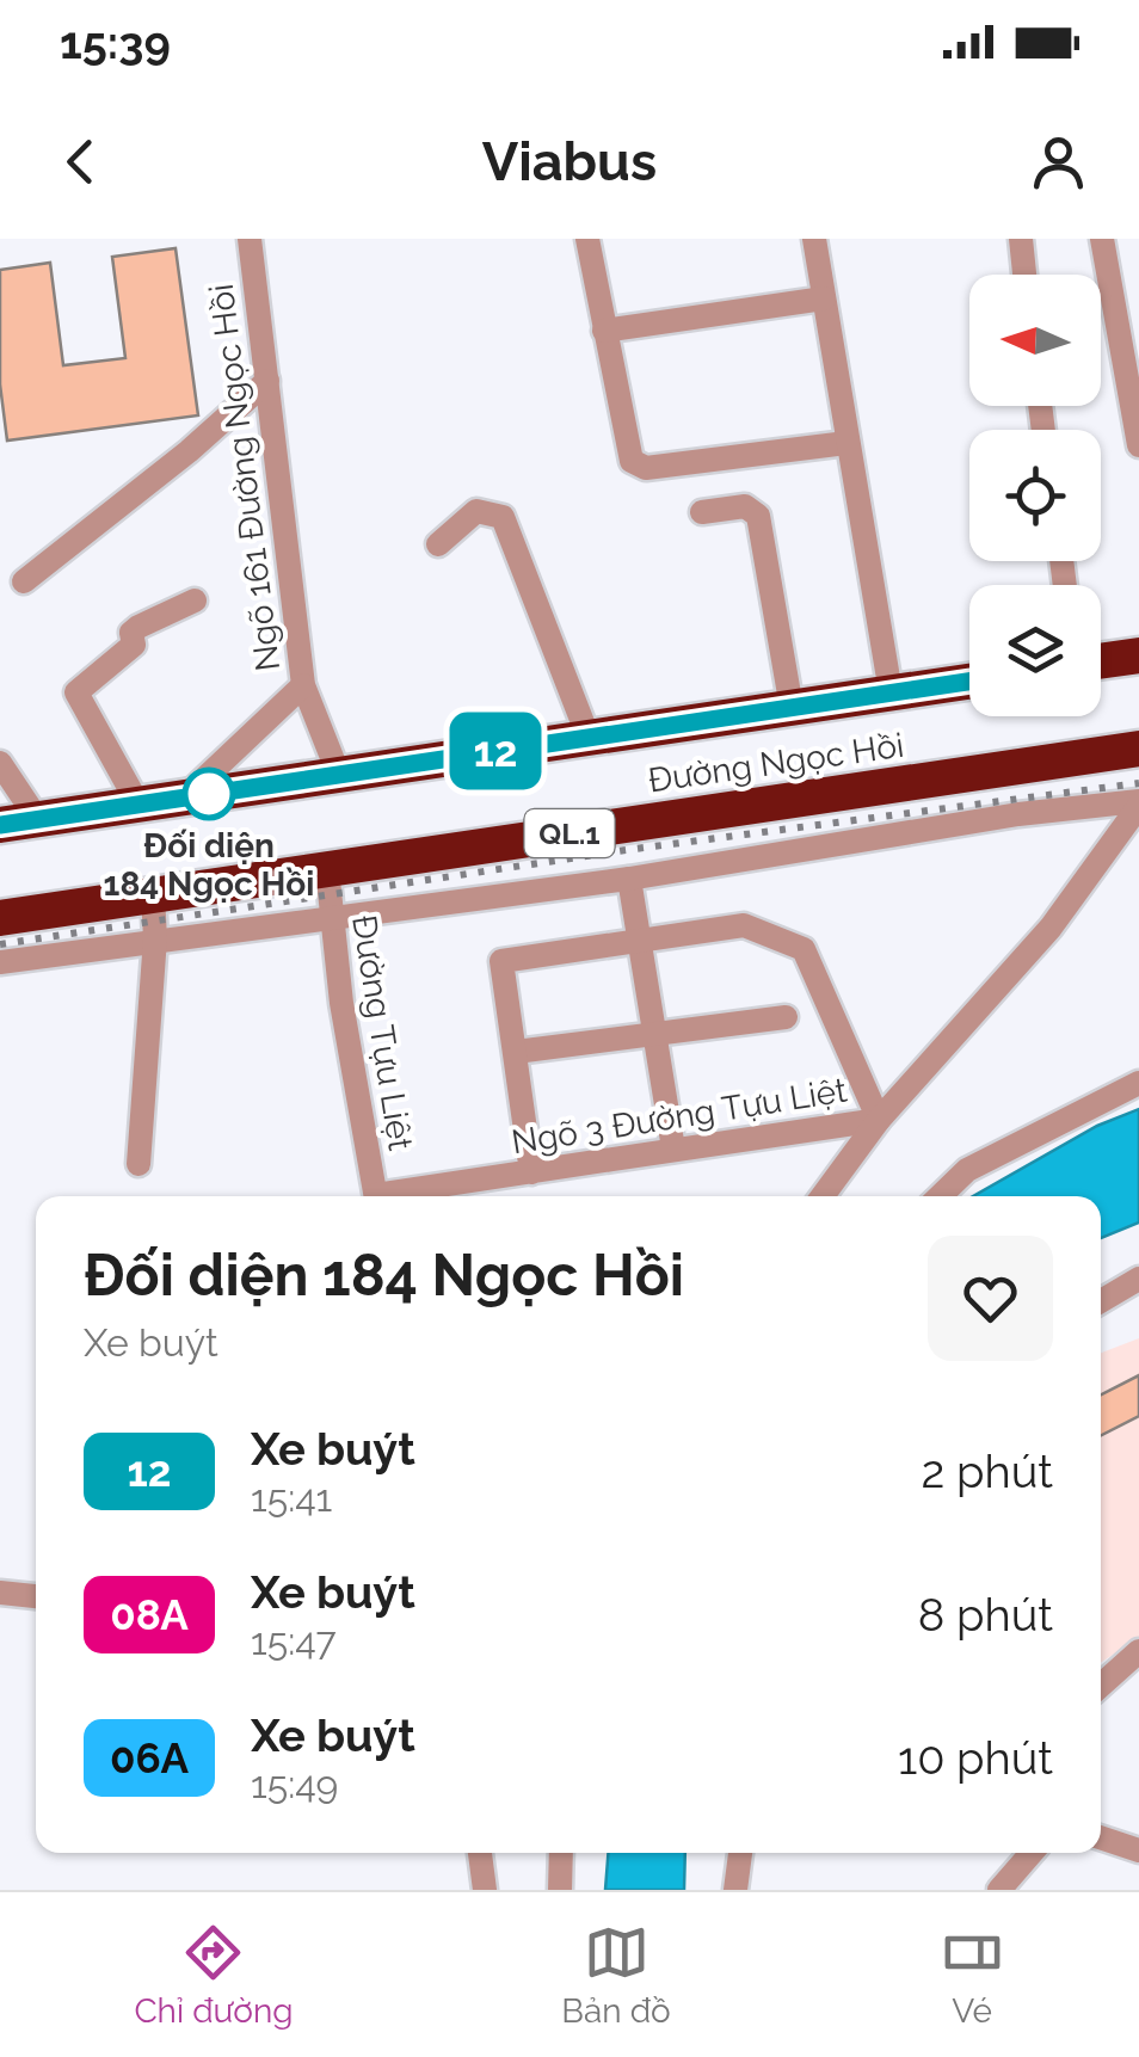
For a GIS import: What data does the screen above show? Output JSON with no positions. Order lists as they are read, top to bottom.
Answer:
{
  "streets": {
    "highway": ["Đường Ngọc Hồi", "QL.1"],
    "street": ["Ngõ 161 Đường Ngọc Hồi", "Đường Tựu Liệt", "Ngõ 3 Đường Tựu Liệt"]
  },
  "crossings": [
    ["Ngõ 161 Đường Ngọc Hồi", "Đường Ngọc Hồi"],
    ["Đường Ngọc Hồi", "Đường Tựu Liệt"]
  ],
  "places": ["Đối diện 184 Ngọc Hồi"],
  "lines": ["bus line 12"],
  "north": "left",
  "page": {
    "status": "15:39",
    "header": "Viabus",
    "on_map": "12",
    "heading": ["Đối diện 184 Ngọc Hồi", "Xe buýt"],
    "list": [
      {
        "mark": "12",
        "name": "Xe buýt",
        "note": "15:41",
        "value": "2 phút"
      },
      {
        "mark": "08A",
        "name": "Xe buýt",
        "note": "15:47",
        "value": "8 phút"
      },
      {
        "mark": "06A",
        "name": "Xe buýt",
        "note": "15:49",
        "value": "10 phút"
      }
    ],
    "tabs": ["Chỉ đường", "Bản đồ", "Vé"]
  }
}
